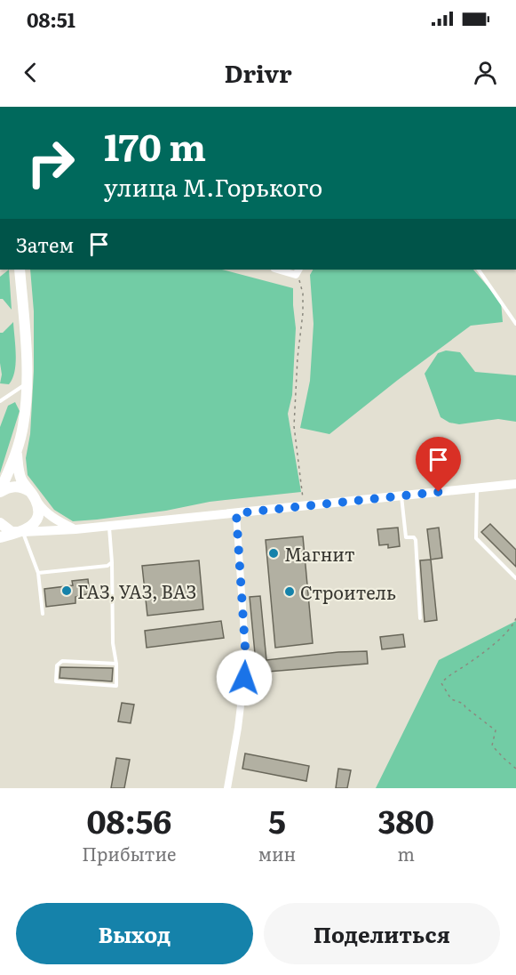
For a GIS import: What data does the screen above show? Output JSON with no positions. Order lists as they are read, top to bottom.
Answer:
{
  "places": ["Магнит", "ГАЗ, УАЗ, ВАЗ", "Строитель"],
  "page": {
    "status": "08:51",
    "header": "Drivr",
    "turn": ["170 m", "улица М.Горького"],
    "then": "Затем",
    "eta": [
      "08:56",
      "Прибытие",
      "5",
      "мин",
      "380",
      "m"
    ],
    "buttons": ["Выход", "Поделиться"]
  }
}
